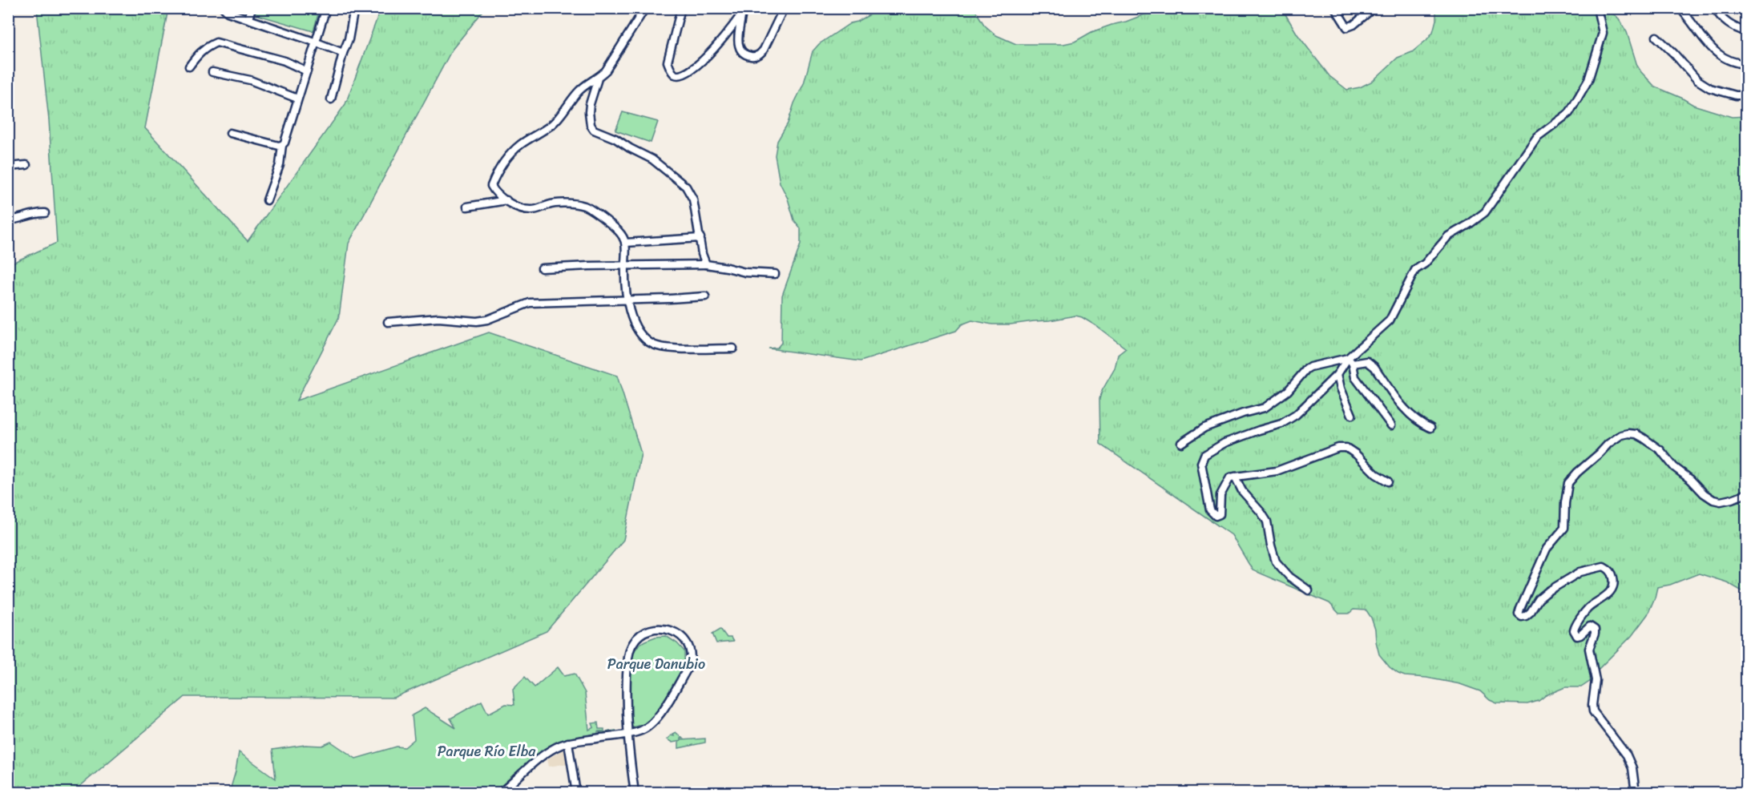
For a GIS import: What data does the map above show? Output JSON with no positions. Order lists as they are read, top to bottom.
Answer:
{
  "parks": ["Parque Danubio", "Parque Río Elba"]
}
